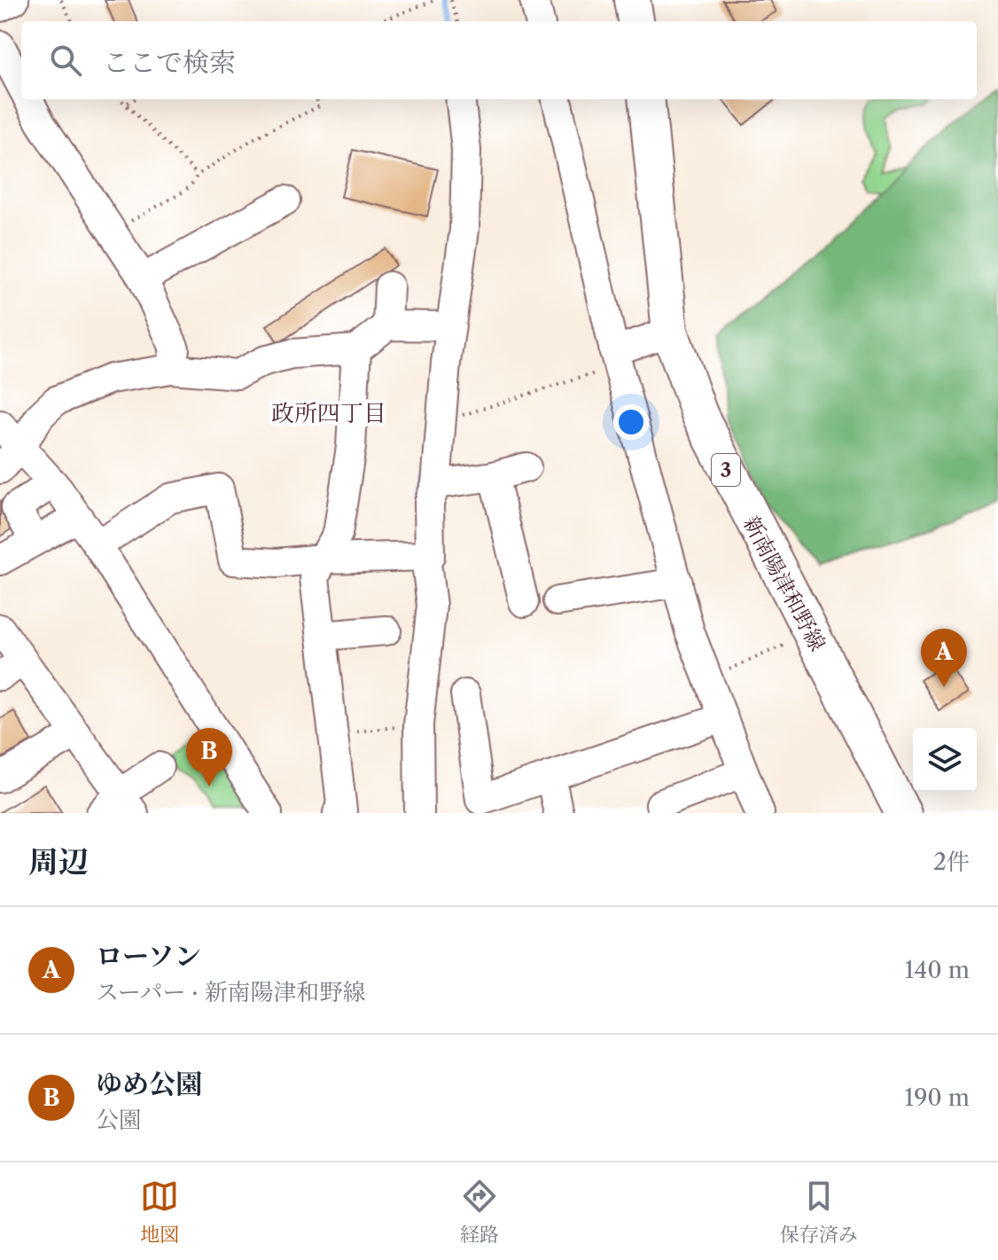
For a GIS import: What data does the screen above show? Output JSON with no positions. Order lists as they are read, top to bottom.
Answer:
{
  "streets": {
    "main road": ["3", "新南陽津和野線"]
  },
  "districts": ["政所四丁目"],
  "page": {
    "search": "ここで検索",
    "pins": ["A", "B"],
    "heading": ["周辺", "2件"],
    "list": [
      {
        "mark": "A",
        "name": "ローソン",
        "note": "スーパー · 新南陽津和野線",
        "value": "140 m"
      },
      {
        "mark": "B",
        "name": "ゆめ公園",
        "note": "公園",
        "value": "190 m"
      }
    ],
    "nav": ["地図", "経路", "保存済み"]
  }
}
